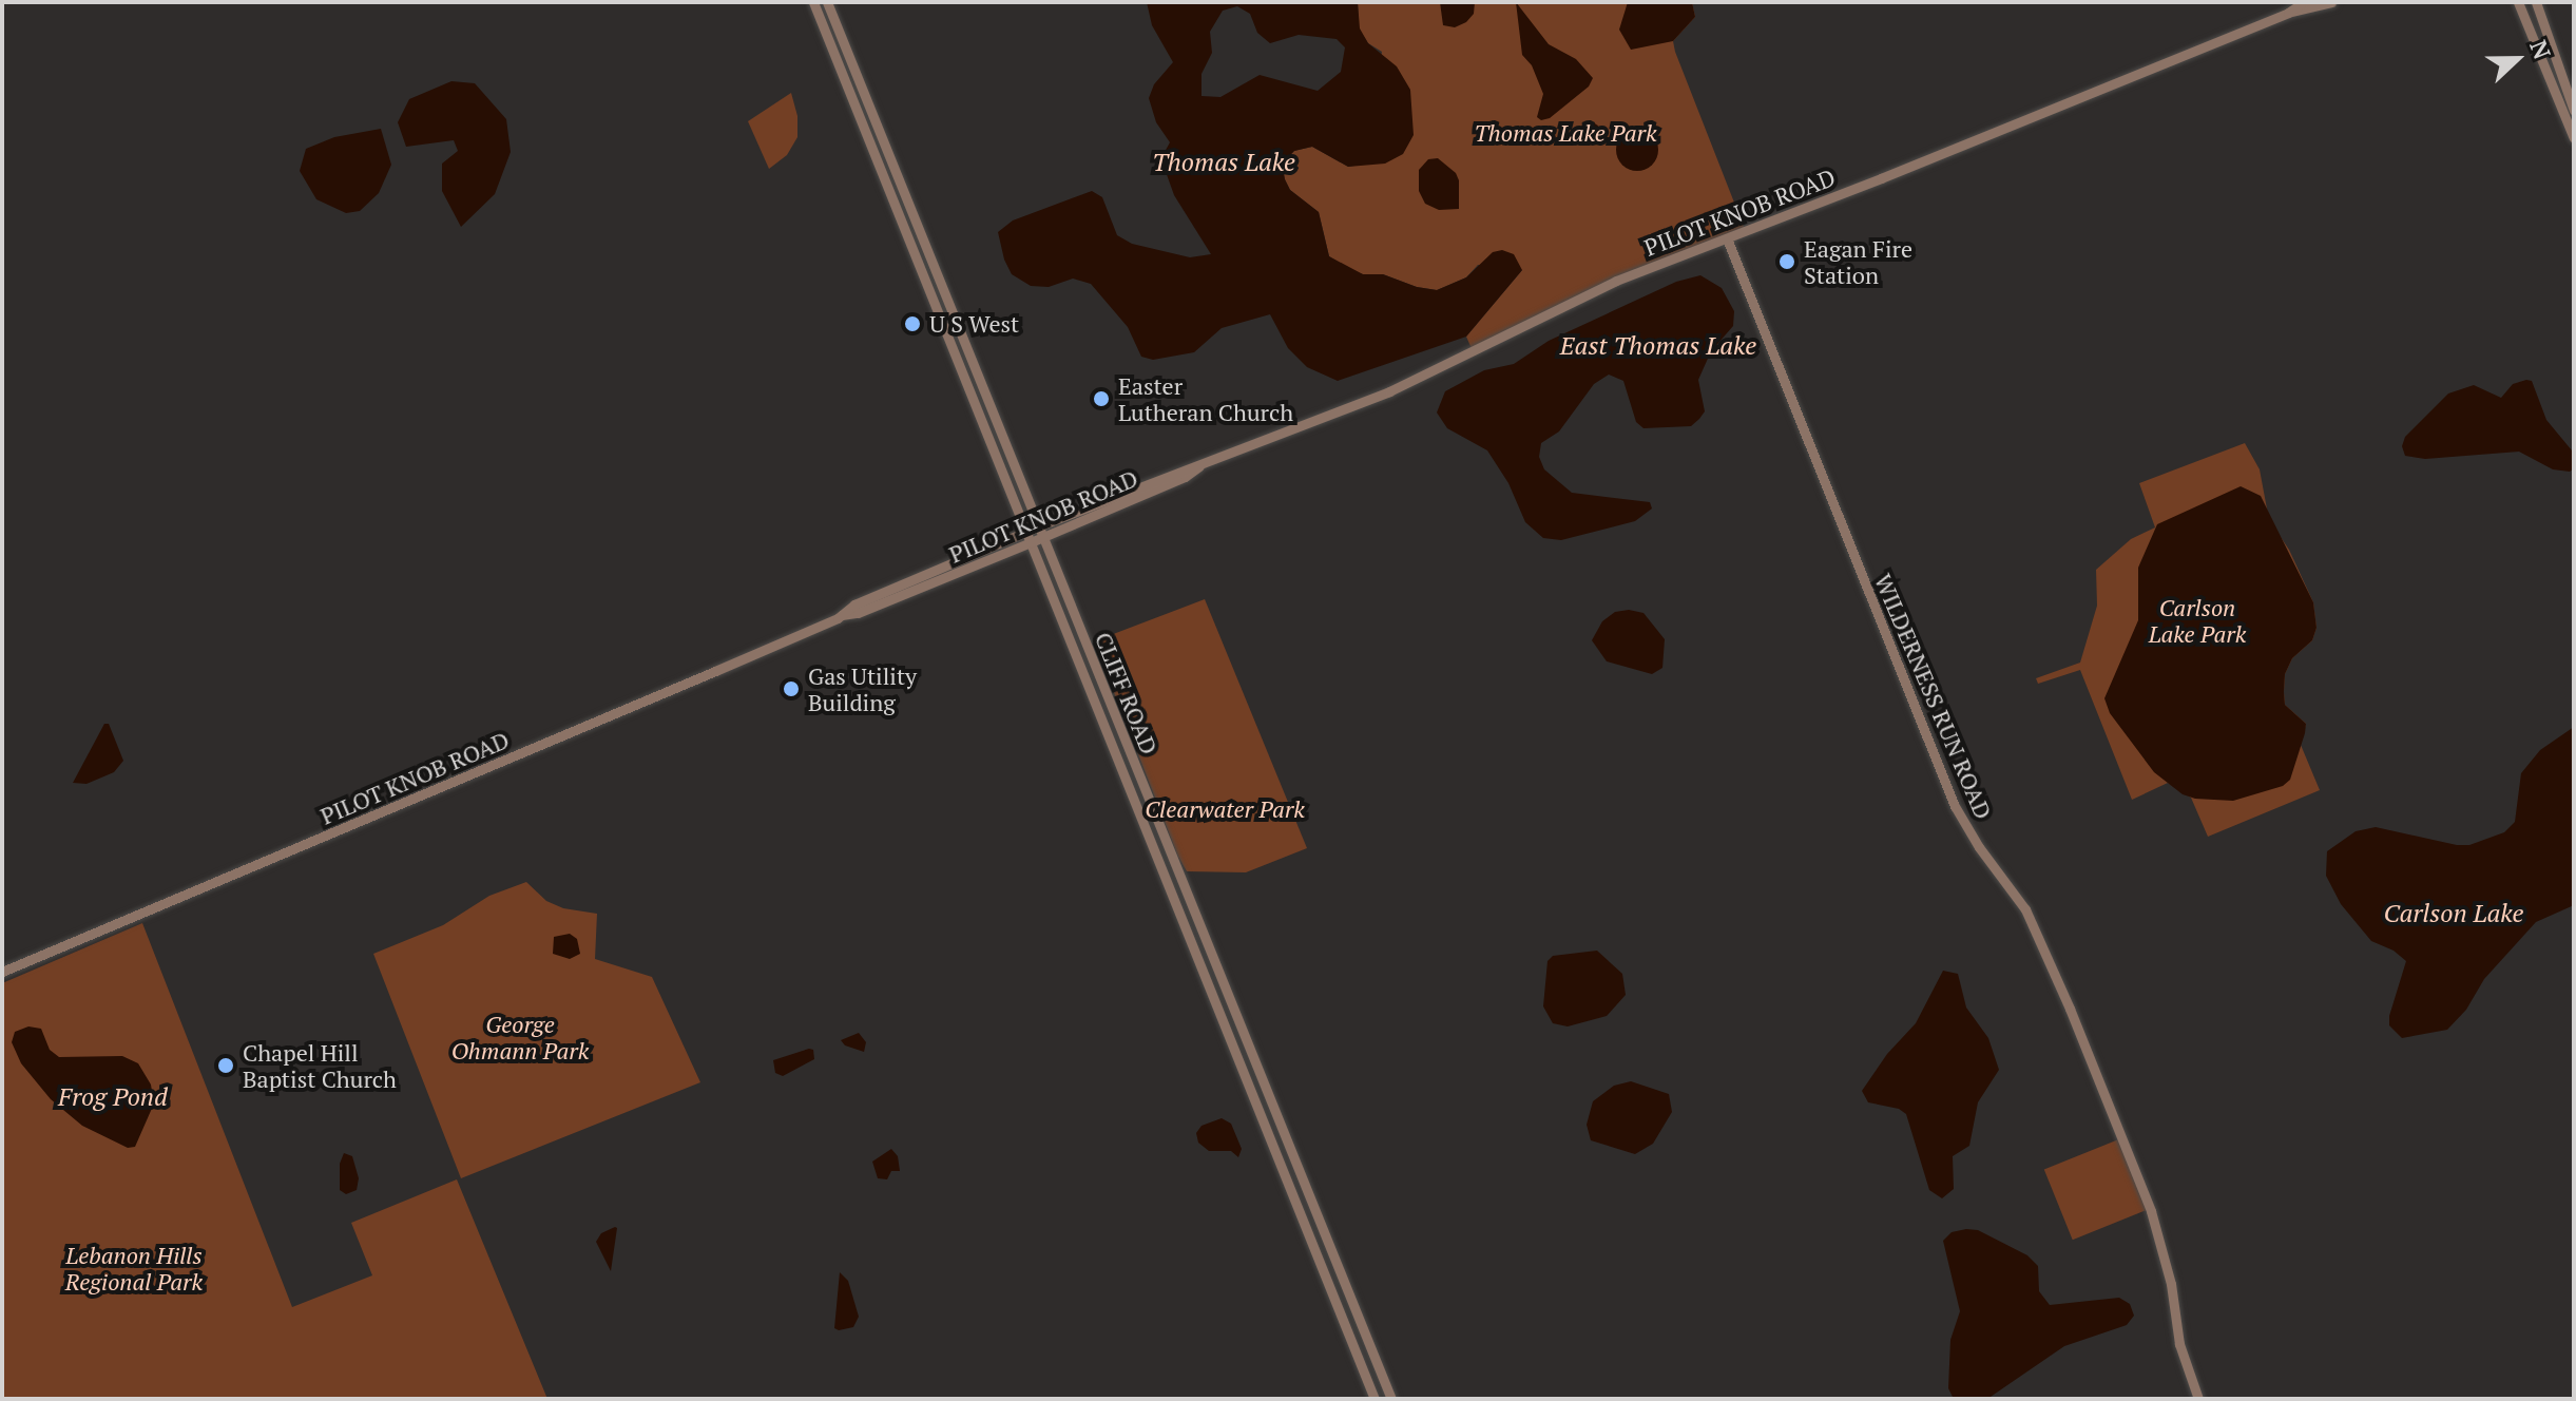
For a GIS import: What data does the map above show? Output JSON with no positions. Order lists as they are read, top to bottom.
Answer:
{
  "streets": {
    "main road": ["PILOT KNOB ROAD", "CLIFF ROAD", "WILDERNESS RUN ROAD"]
  },
  "crossings": [
    ["PILOT KNOB ROAD", "CLIFF ROAD"],
    ["PILOT KNOB ROAD", "WILDERNESS RUN ROAD"]
  ],
  "water": [
    "Thomas Lake",
    "East Thomas Lake",
    "Carlson Lake",
    "Frog Pond"
  ],
  "parks": [
    "Thomas Lake Park",
    "Carlson Lake Park",
    "Clearwater Park",
    "George Ohmann Park",
    "Lebanon Hills Regional Park"
  ],
  "places": [
    "Eagan Fire Station",
    "U S West",
    "Easter Lutheran Church",
    "Gas Utility Building",
    "Chapel Hill Baptist Church"
  ],
  "north": "right"
}
